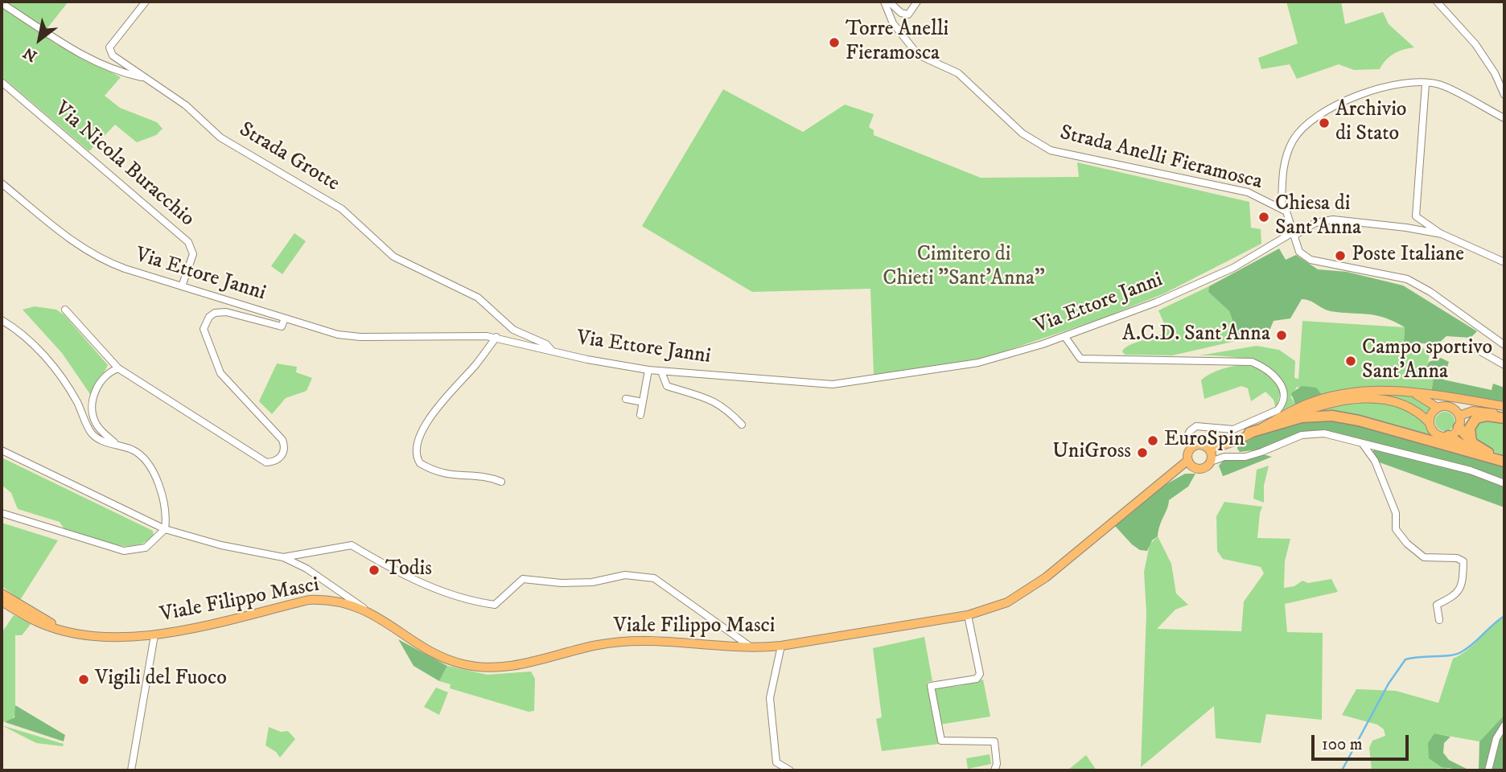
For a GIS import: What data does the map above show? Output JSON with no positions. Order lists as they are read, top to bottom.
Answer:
{
  "streets": {
    "main road": ["Viale Filippo Masci"],
    "street": [
      "Strada Grotte",
      "Strada Anelli Fieramosca",
      "Via Nicola Buracchio",
      "Via Ettore Janni"
    ]
  },
  "crossings": [
    ["Strada Grotte", "Via Ettore Janni"],
    ["Via Nicola Buracchio", "Via Ettore Janni"]
  ],
  "parks": ["Cimitero di Chieti \"Sant'Anna\""],
  "places": [
    "Torre Anelli Fieramosca",
    "Archivio di Stato",
    "Chiesa di Sant'Anna",
    "Poste Italiane",
    "A.C.D. Sant'Anna",
    "Campo sportivo Sant'Anna",
    "EuroSpin",
    "UniGross",
    "Todis",
    "Vigili del Fuoco"
  ],
  "scale_bar": "100 m",
  "north": "bottom left"
}
